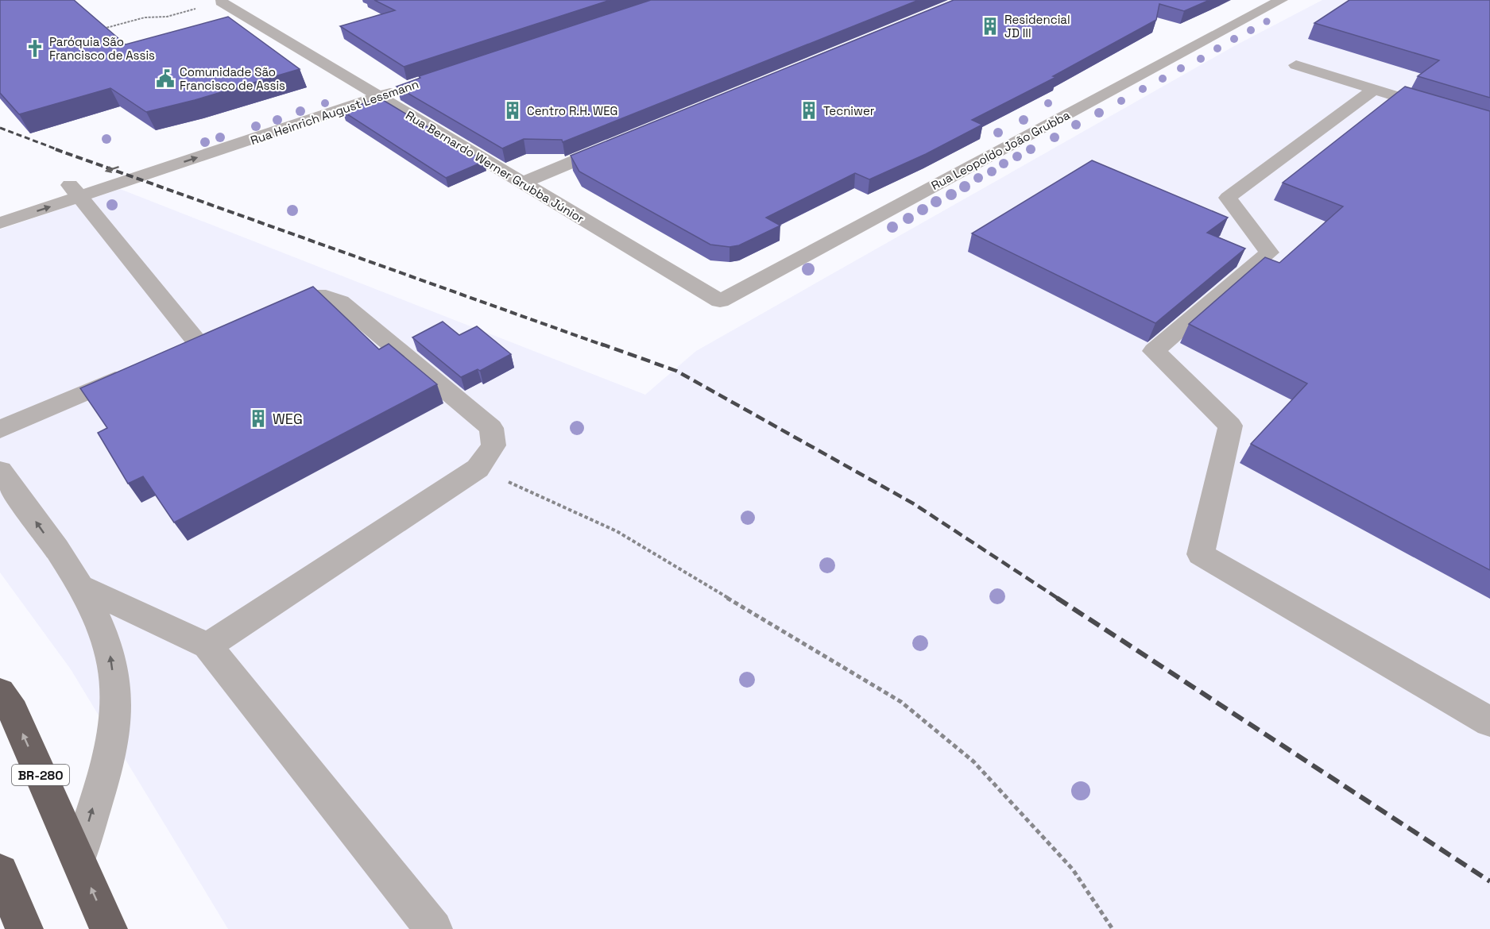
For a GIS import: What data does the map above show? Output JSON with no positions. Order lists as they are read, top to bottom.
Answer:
{
  "streets": {
    "highway": ["BR-280"],
    "street": ["Rua Heinrich August Lessmann", "Rua Leopoldo João Grubba", "Rua Bernardo Werner Grubba Júnior"]
  },
  "crossings": [
    ["Rua Heinrich August Lessmann", "Rua Bernardo Werner Grubba Júnior"],
    ["Rua Leopoldo João Grubba", "Rua Bernardo Werner Grubba Júnior"]
  ],
  "places": {
    "building": [
      "Residencial JD III",
      "Centro R.H. WEG",
      "Tecniwer",
      "WEG"
    ],
    "church": ["Paróquia São Francisco de Assis"],
    "public building": ["Comunidade São Francisco de Assis"]
  }
}
